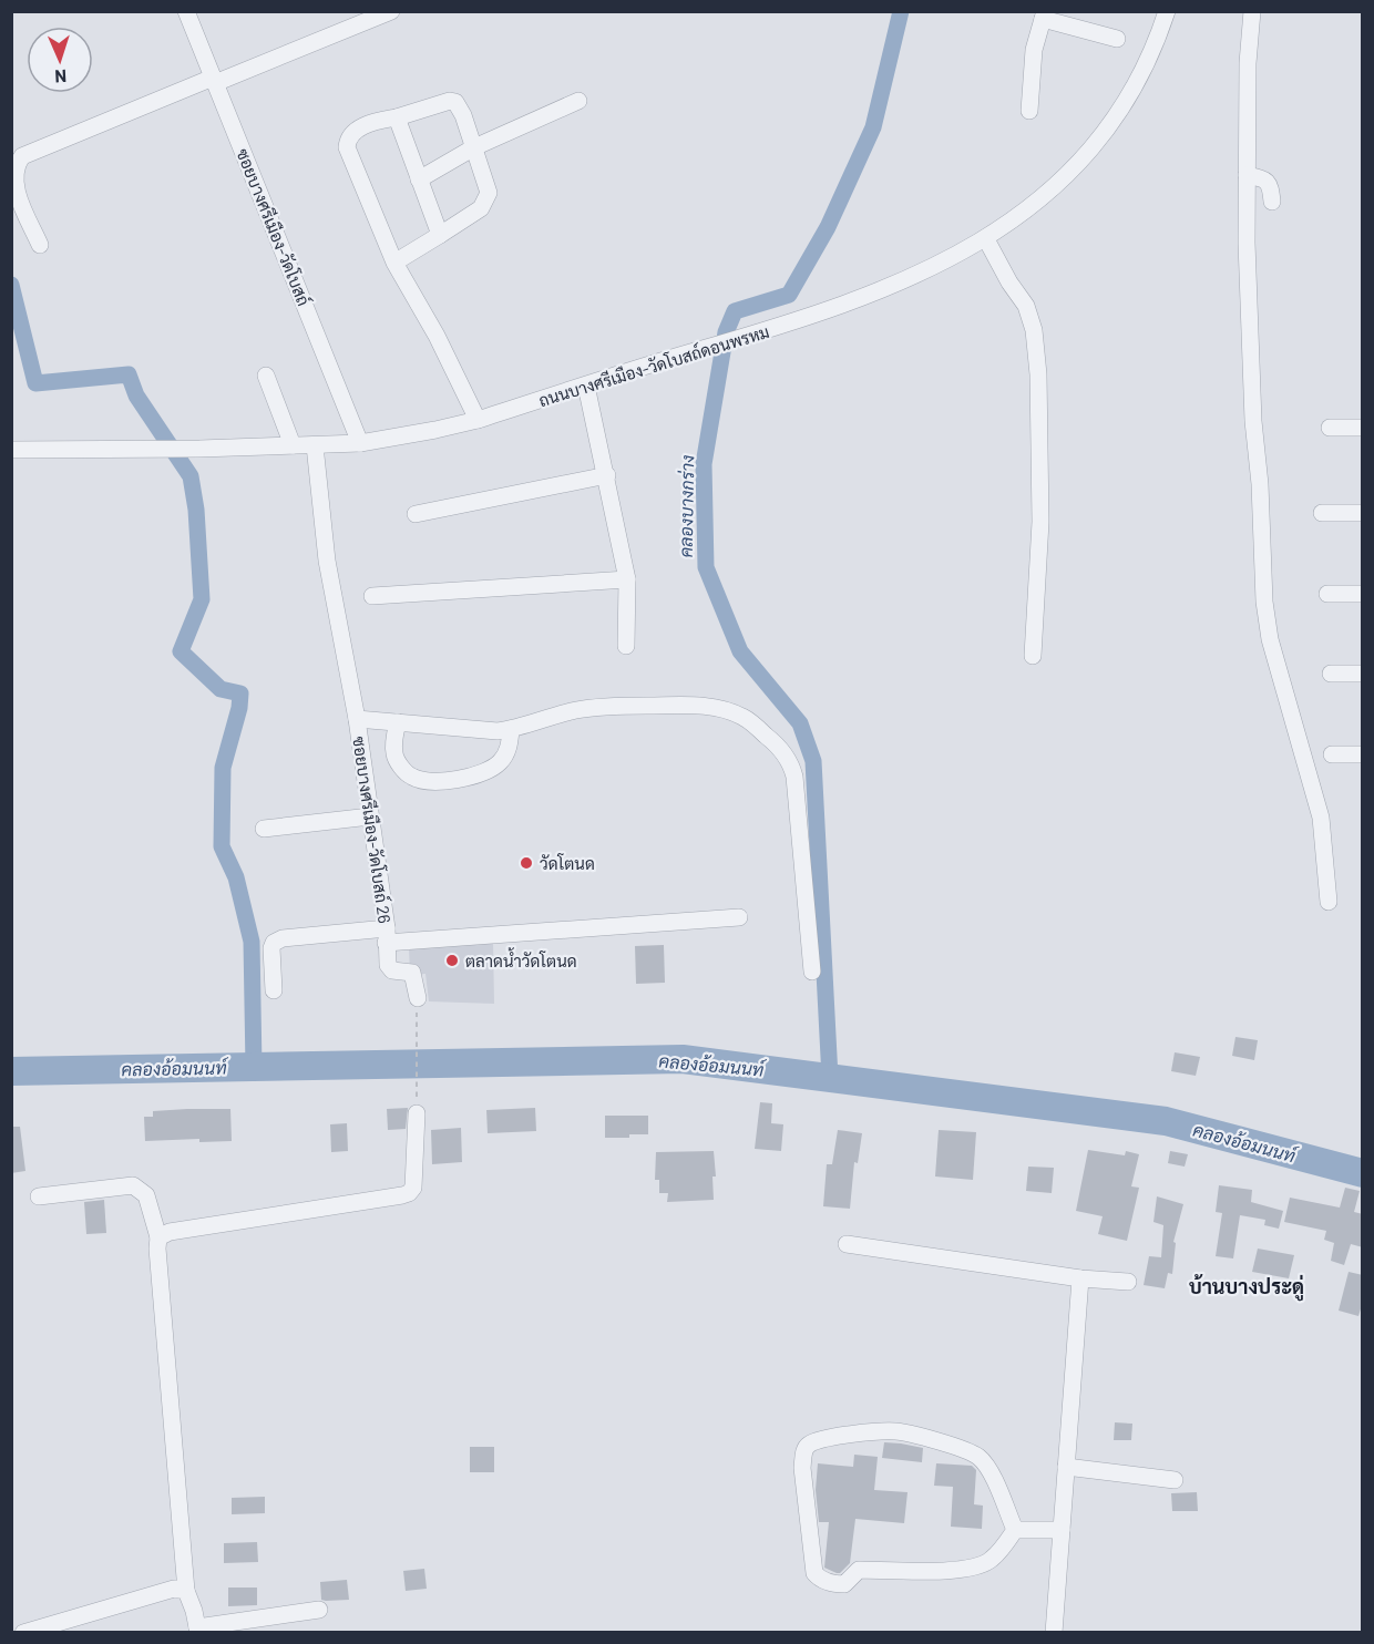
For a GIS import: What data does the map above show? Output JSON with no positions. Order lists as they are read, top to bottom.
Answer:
{
  "streets": {
    "street": ["ซอยบางศรีเมือง-วัดโบสถ์", "ถนนบางศรีเมือง-วัดโบสถ์ดอนพรหม", "ซอยบางศรีเมือง-วัดโบสถ์ 26"]
  },
  "crossings": [
    ["ซอยบางศรีเมือง-วัดโบสถ์", "ถนนบางศรีเมือง-วัดโบสถ์ดอนพรหม"],
    ["ถนนบางศรีเมือง-วัดโบสถ์ดอนพรหม", "ซอยบางศรีเมือง-วัดโบสถ์ 26"]
  ],
  "districts": ["บ้านบางประดู่"],
  "water": ["คลองบางกร่าง", "คลองอ้อมนนท์"],
  "places": ["วัดโตนด", "ตลาดน้ำวัดโตนด"],
  "north": "bottom"
}
